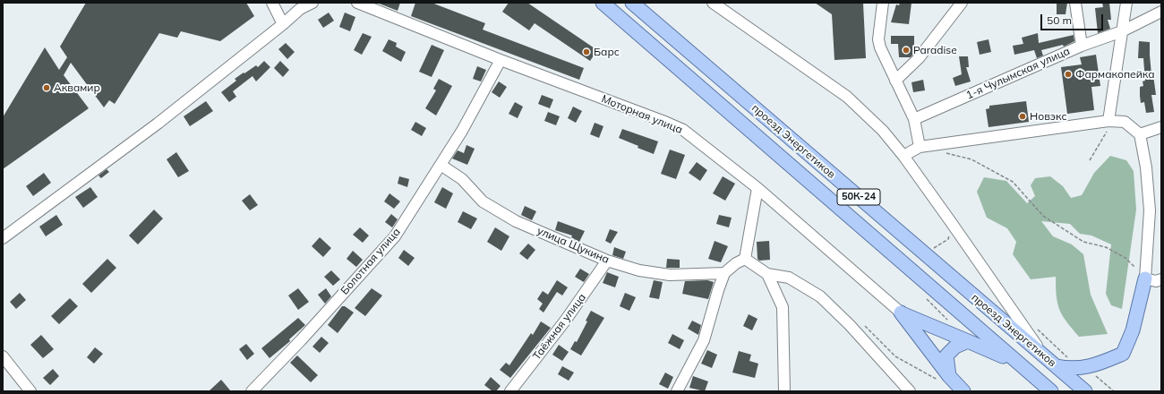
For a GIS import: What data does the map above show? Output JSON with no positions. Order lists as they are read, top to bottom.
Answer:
{
  "streets": {
    "main road": ["проезд Энергетиков", "50К-24"],
    "street": [
      "1-я Чулымская улица",
      "Моторная улица",
      "улица Щукина",
      "Болотная улица",
      "Таёжная улица"
    ]
  },
  "crossings": [
    ["Моторная улица", "Болотная улица"],
    ["улица Щукина", "Болотная улица"],
    ["улица Щукина", "Таёжная улица"]
  ],
  "places": [
    "Paradise",
    "Барс",
    "Фармакопейка",
    "Аквамир",
    "Новэкс"
  ],
  "scale_bar": "50 m"
}
